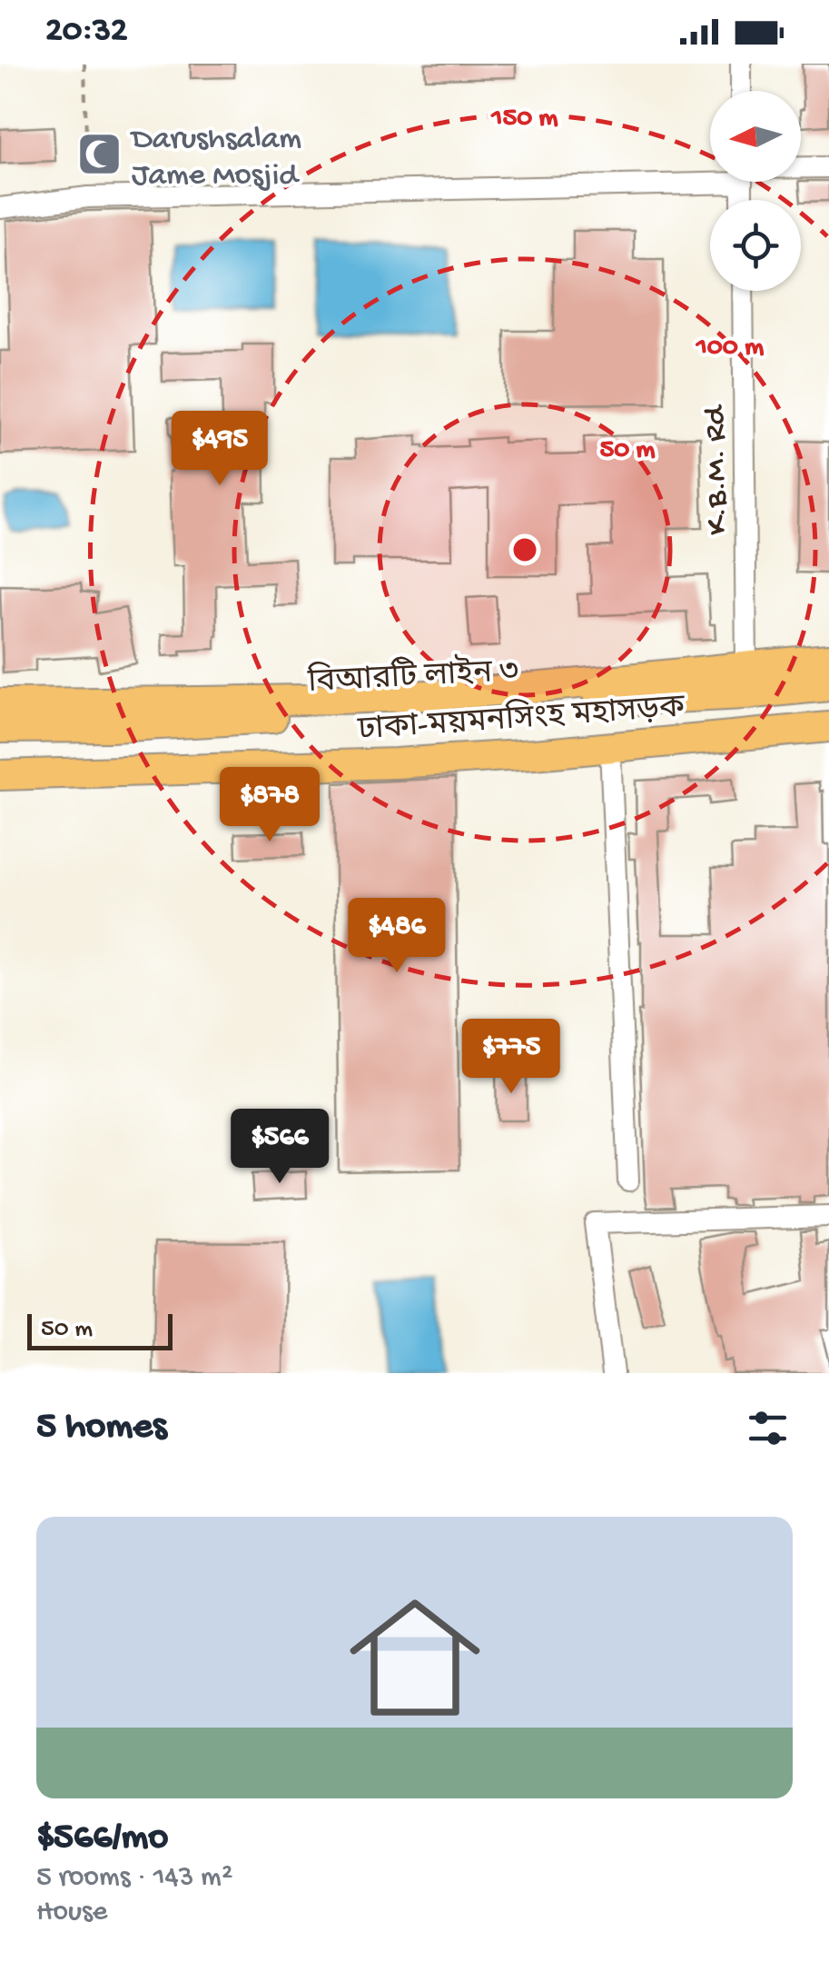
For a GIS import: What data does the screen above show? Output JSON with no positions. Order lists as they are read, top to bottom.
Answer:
{
  "streets": {
    "highway": ["বিআরটি লাইন ৩", "ঢাকা-ময়মনসিংহ মহাসড়ক"],
    "street": ["K.B.M. Rd"]
  },
  "crossings": [
    ["K.B.M. Rd", "ঢাকা-ময়মনসিংহ মহাসড়ক"]
  ],
  "places": {
    "mosque": ["Darushsalam Jame Mosjid"]
  },
  "scale_bar": "50 m",
  "north": "left",
  "page": {
    "status": "20:32",
    "price": [
      "$495",
      "$878",
      "$486",
      "$775",
      "$566"
    ],
    "scale": "50 m",
    "heading": "5 homes",
    "list": [
      {
        "name": "$566/mo",
        "note": "5 rooms · 143 m² · House"
      }
    ]
  },
  "rings": ["150 m", "100 m", "50 m"]
}
